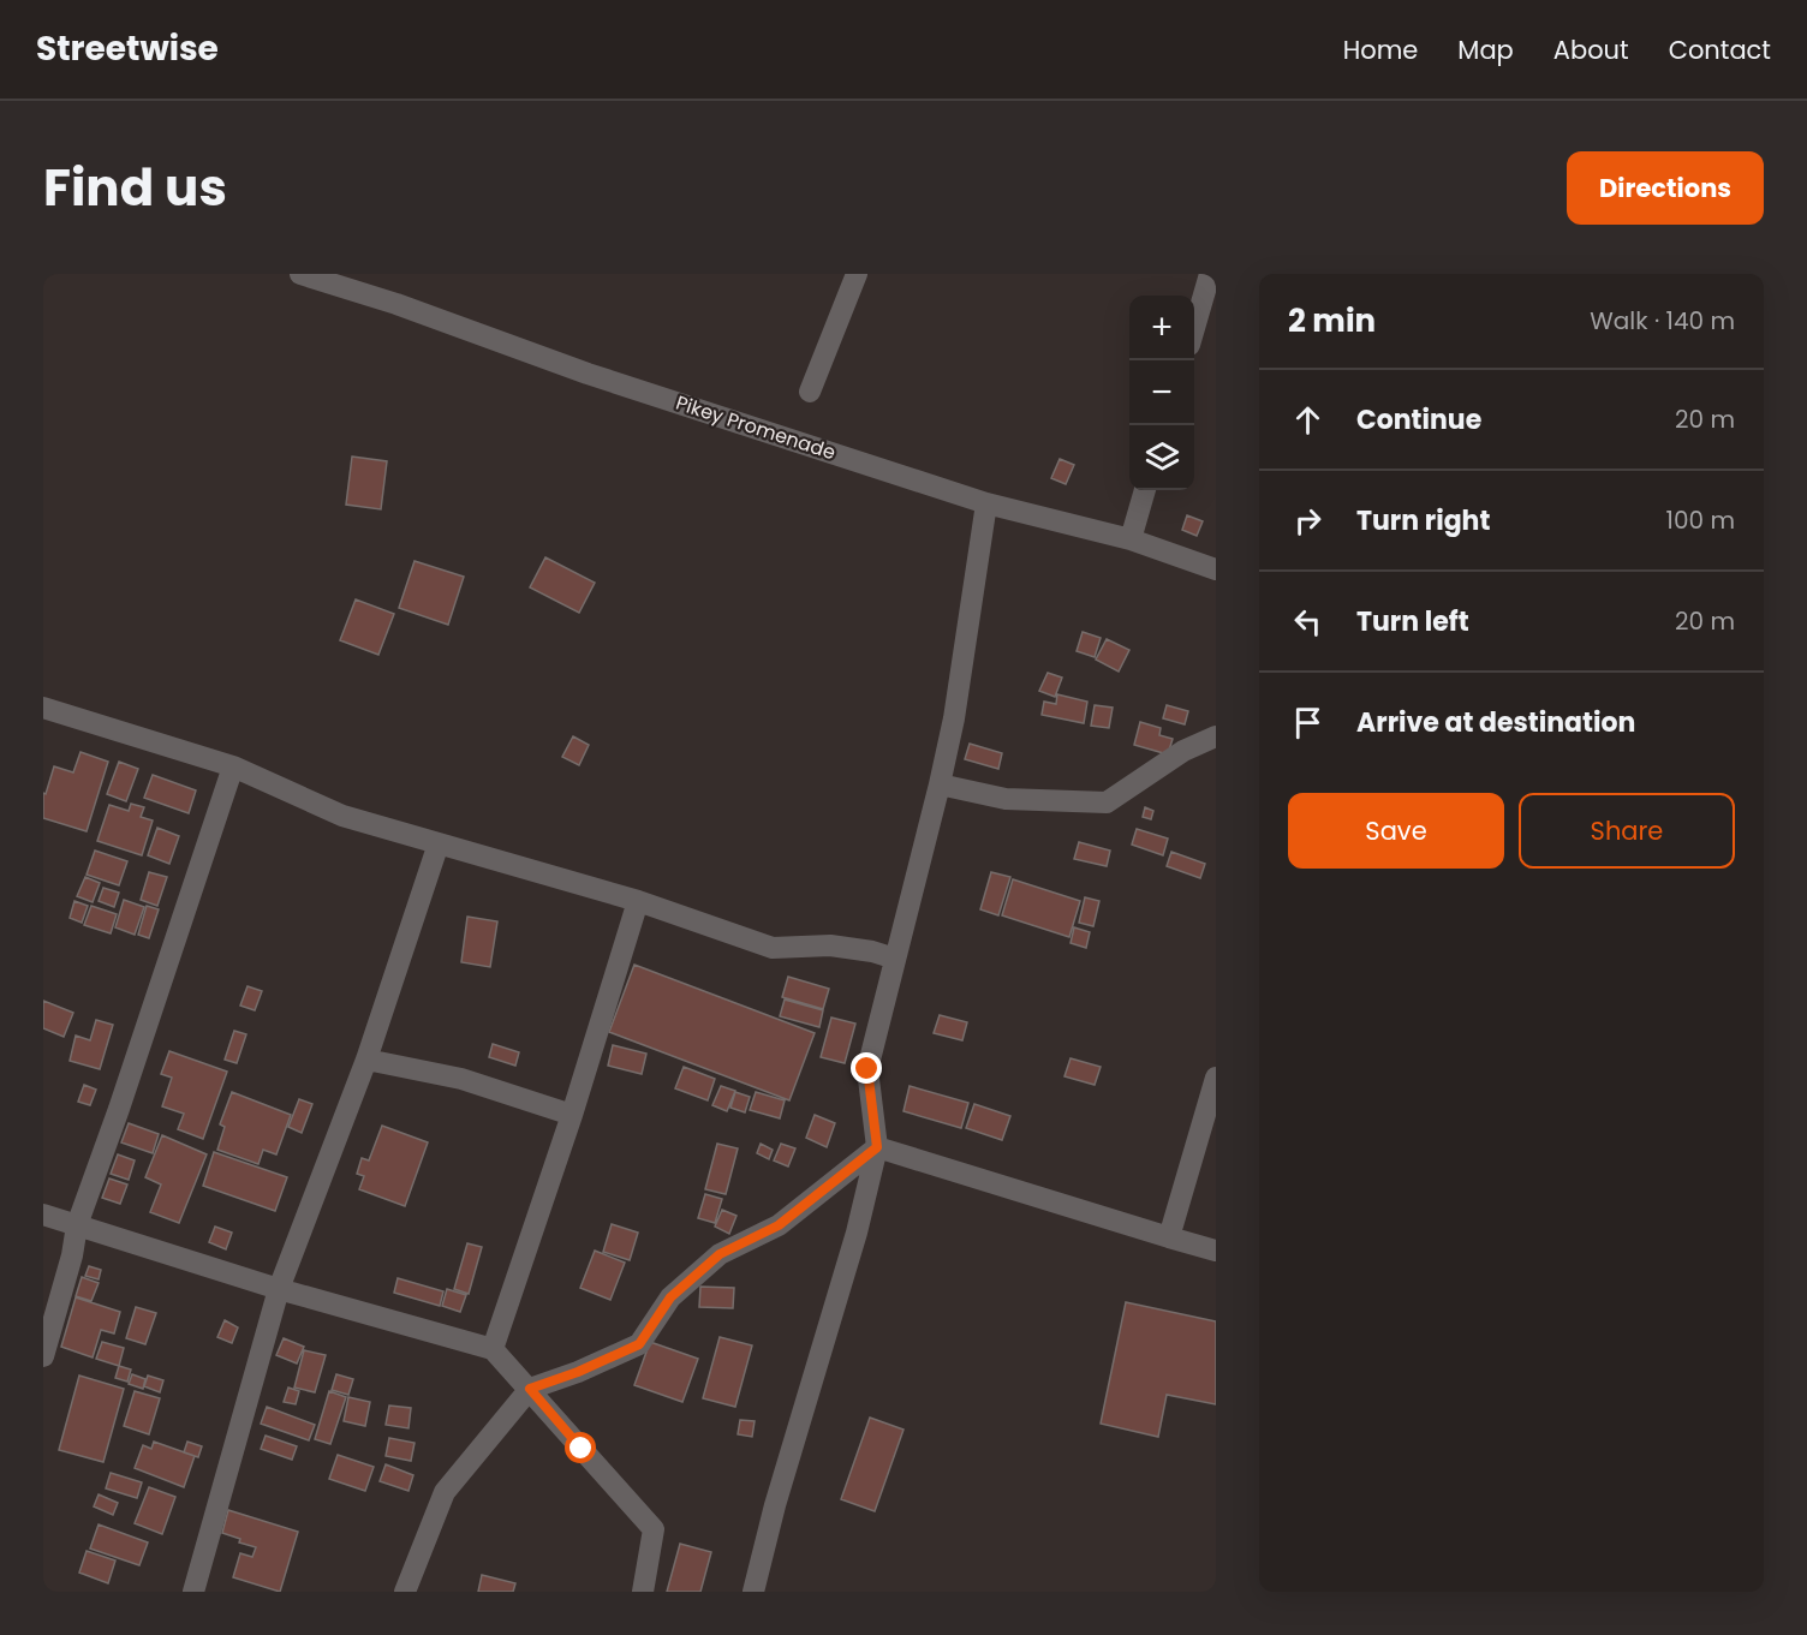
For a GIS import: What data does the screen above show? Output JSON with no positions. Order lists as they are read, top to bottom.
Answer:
{
  "streets": {
    "street": ["Pikey Promenade"]
  },
  "page": {
    "header": "Streetwise",
    "nav": [
      "Home",
      "Map",
      "About",
      "Contact"
    ],
    "title": "Find us",
    "buttons": [
      "Directions",
      ["Save", "Share"]
    ],
    "heading": ["2 min", "Walk · 140 m"],
    "map_buttons": ["+", "−"],
    "list": [
      ["Continue", "20 m"],
      ["Turn right", "100 m"],
      ["Turn left", "20 m"],
      "Arrive at destination"
    ]
  }
}
